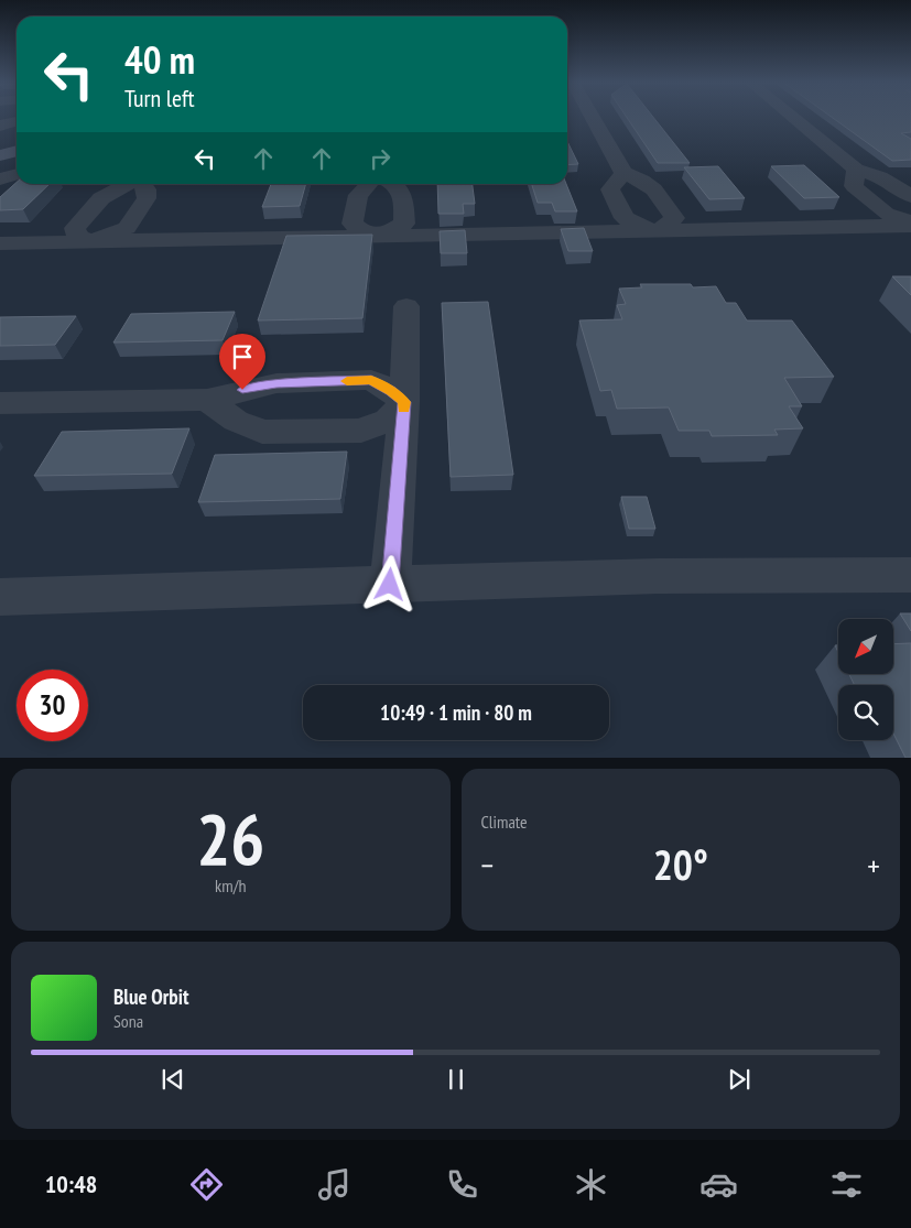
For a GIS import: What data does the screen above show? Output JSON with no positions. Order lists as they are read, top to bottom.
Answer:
{
  "north": "bottom left",
  "page": {
    "turn": ["40 m", "Turn left"],
    "limit": "30",
    "trip": "10:49 · 1 min · 80 m",
    "tile": [
      ["26", "km/h"],
      "Climate"
    ],
    "heat": ["−", "20°", "+"],
    "song": ["Blue Orbit", "Sona"],
    "tabs": "10:48"
  }
}
